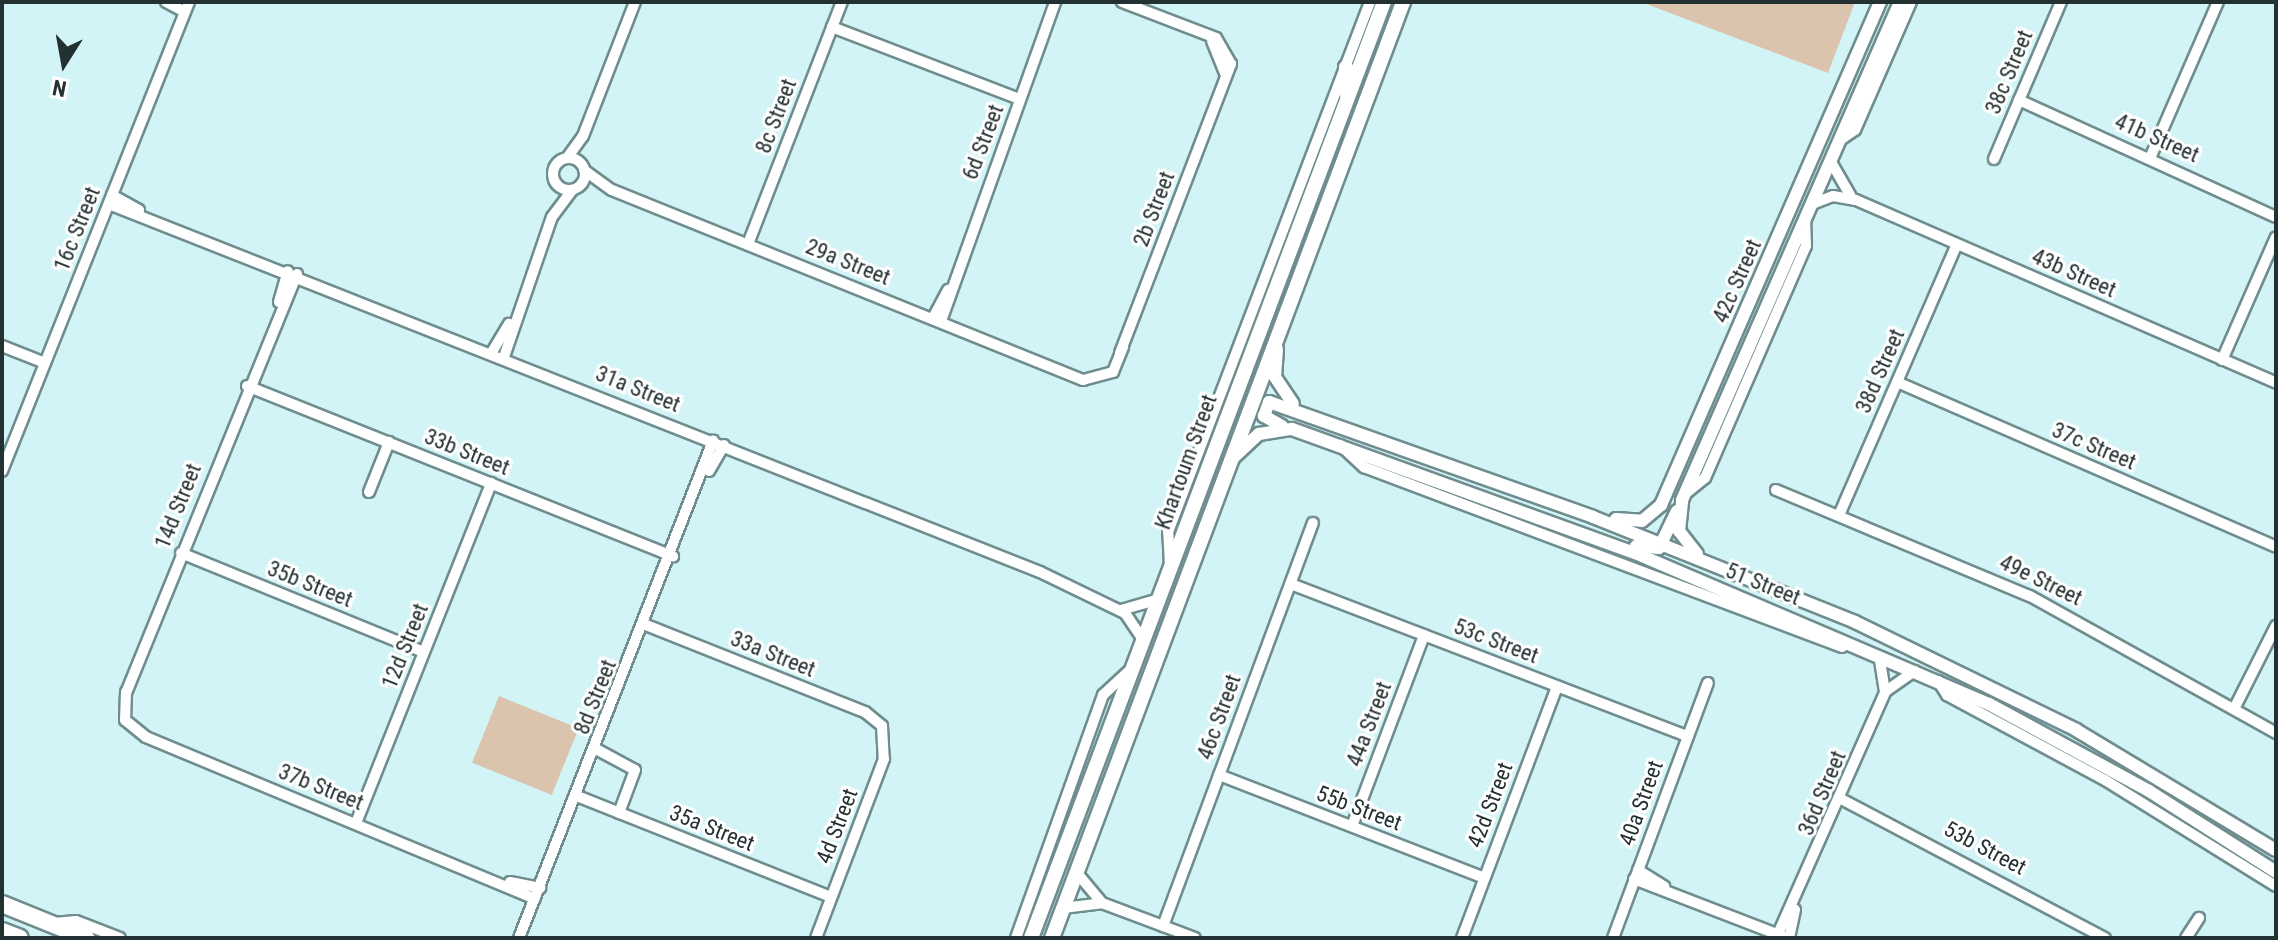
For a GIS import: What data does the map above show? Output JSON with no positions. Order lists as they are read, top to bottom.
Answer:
{
  "streets": {
    "main road": ["Khartoum Street"],
    "street": [
      "38c Street",
      "8c Street",
      "41b Street",
      "6d Street",
      "2b Street",
      "16c Street",
      "29a Street",
      "43b Street",
      "42c Street",
      "38d Street",
      "31a Street",
      "37c Street",
      "33b Street",
      "14d Street",
      "49e Street",
      "35b Street",
      "51 Street",
      "53c Street",
      "12d Street",
      "33a Street",
      "8d Street",
      "46c Street",
      "44a Street",
      "37b Street",
      "36d Street",
      "40a Street",
      "42d Street",
      "55b Street",
      "4d Street",
      "35a Street",
      "53b Street"
    ]
  },
  "crossings": [
    ["38c Street", "41b Street"],
    ["8c Street", "29a Street"],
    ["6d Street", "29a Street"],
    ["2b Street", "29a Street"],
    ["16c Street", "31a Street"],
    ["43b Street", "42c Street"],
    ["43b Street", "38d Street"],
    ["42c Street", "51 Street"],
    ["38d Street", "37c Street"],
    ["38d Street", "49e Street"],
    ["31a Street", "Khartoum Street"],
    ["31a Street", "14d Street"],
    ["31a Street", "8d Street"],
    ["33b Street", "14d Street"],
    ["33b Street", "12d Street"],
    ["33b Street", "8d Street"],
    ["Khartoum Street", "51 Street"],
    ["14d Street", "35b Street"],
    ["14d Street", "37b Street"],
    ["35b Street", "12d Street"],
    ["53c Street", "46c Street"],
    ["53c Street", "44a Street"],
    ["53c Street", "40a Street"],
    ["53c Street", "42d Street"],
    ["12d Street", "37b Street"],
    ["33a Street", "8d Street"],
    ["33a Street", "4d Street"],
    ["8d Street", "37b Street"],
    ["8d Street", "35a Street"],
    ["46c Street", "55b Street"],
    ["44a Street", "55b Street"],
    ["36d Street", "53b Street"],
    ["42d Street", "55b Street"],
    ["4d Street", "35a Street"]
  ],
  "north": "bottom"
}
